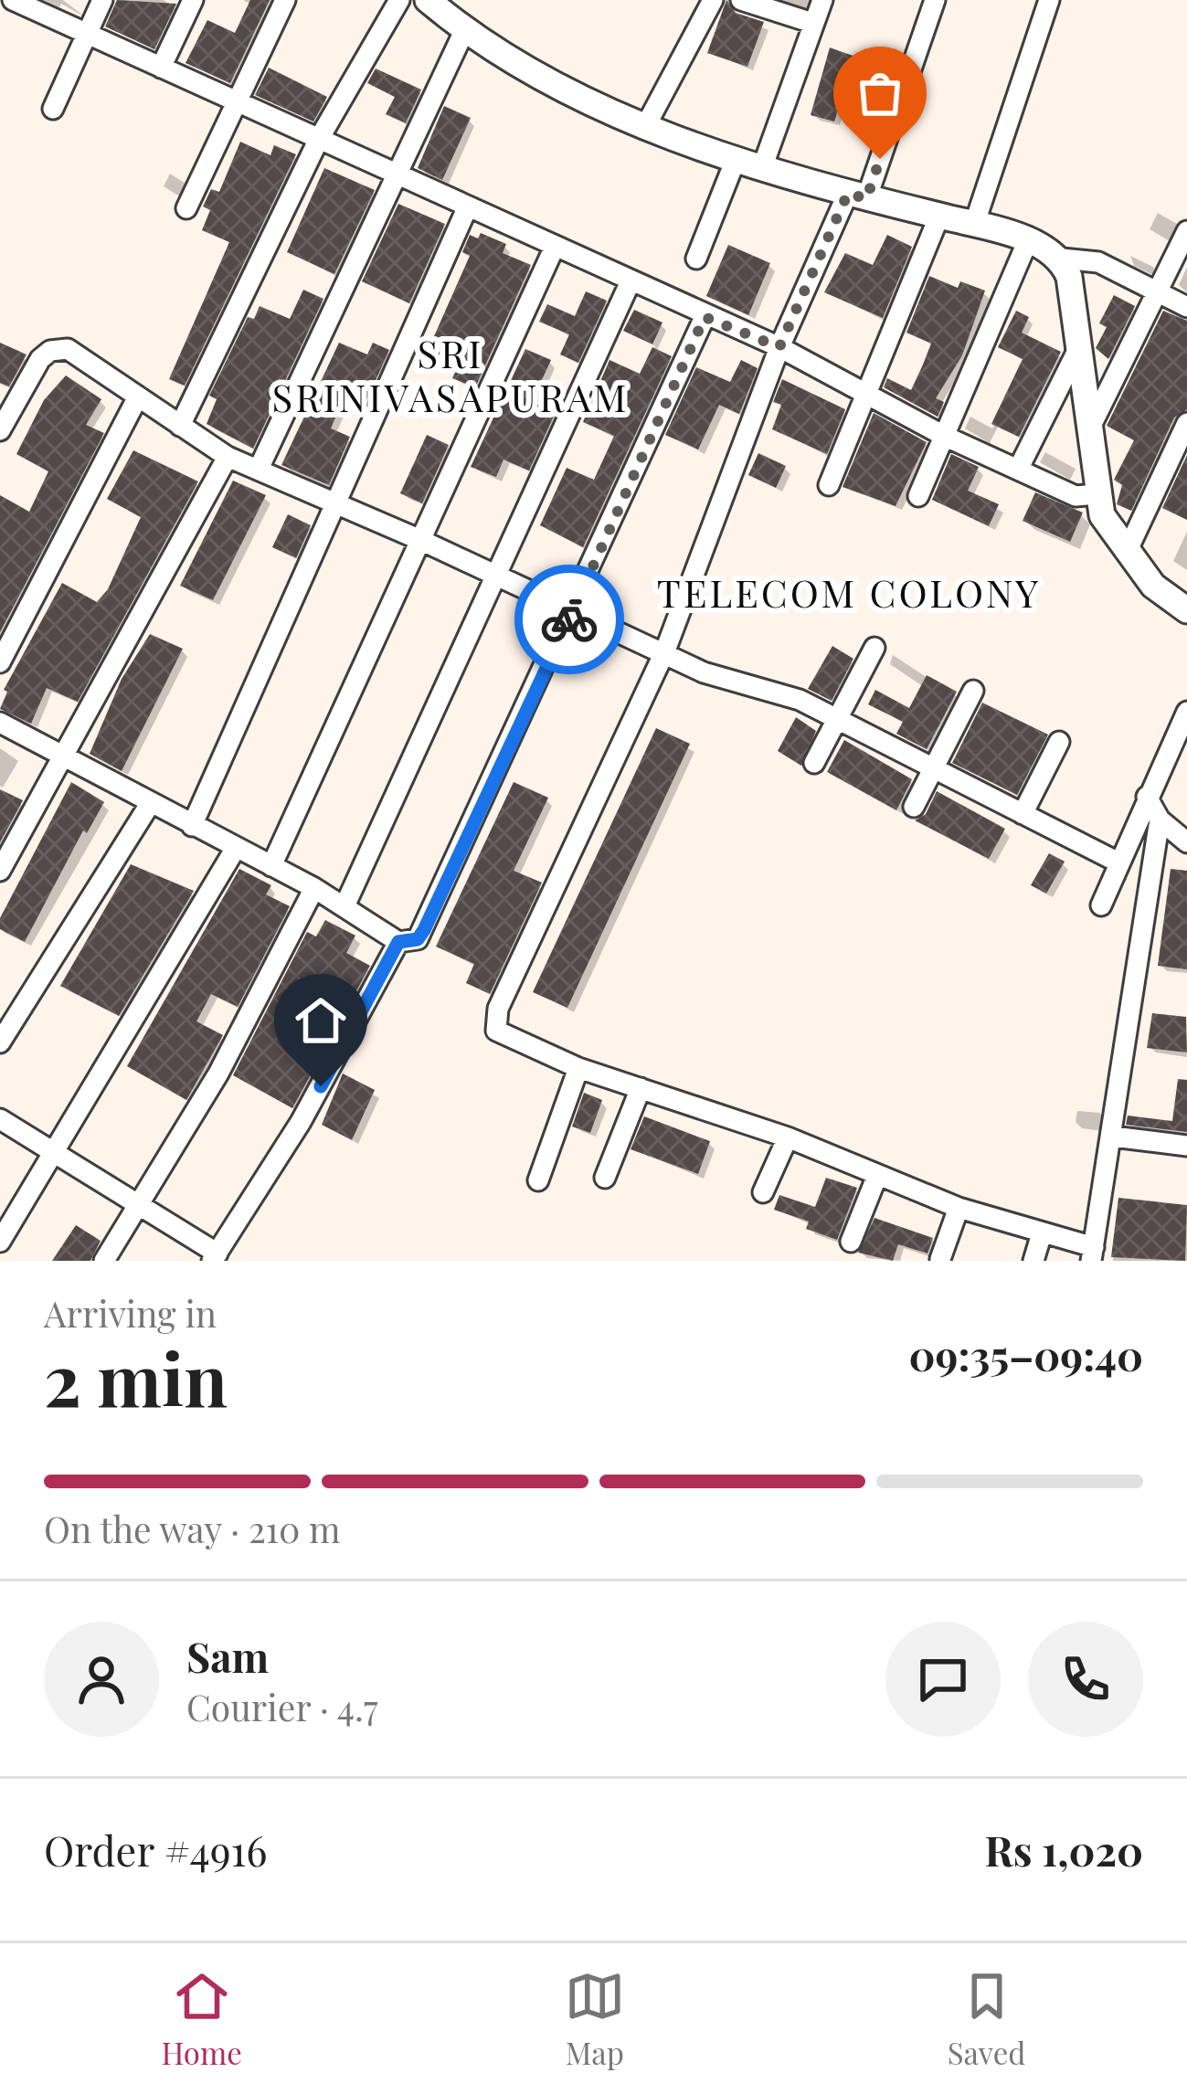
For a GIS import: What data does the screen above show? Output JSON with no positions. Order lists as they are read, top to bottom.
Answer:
{
  "districts": ["SRI SRINIVASAPURAM", "TELECOM COLONY"],
  "page": {
    "heading": ["2 min", "Arriving in", "09:35–09:40"],
    "panel": [
      "Sam",
      "Courier · 4.7",
      "Order #4916",
      "Rs 1,020"
    ],
    "bar": "On the way · 210 m",
    "tabs": ["Home", "Map", "Saved"]
  }
}
